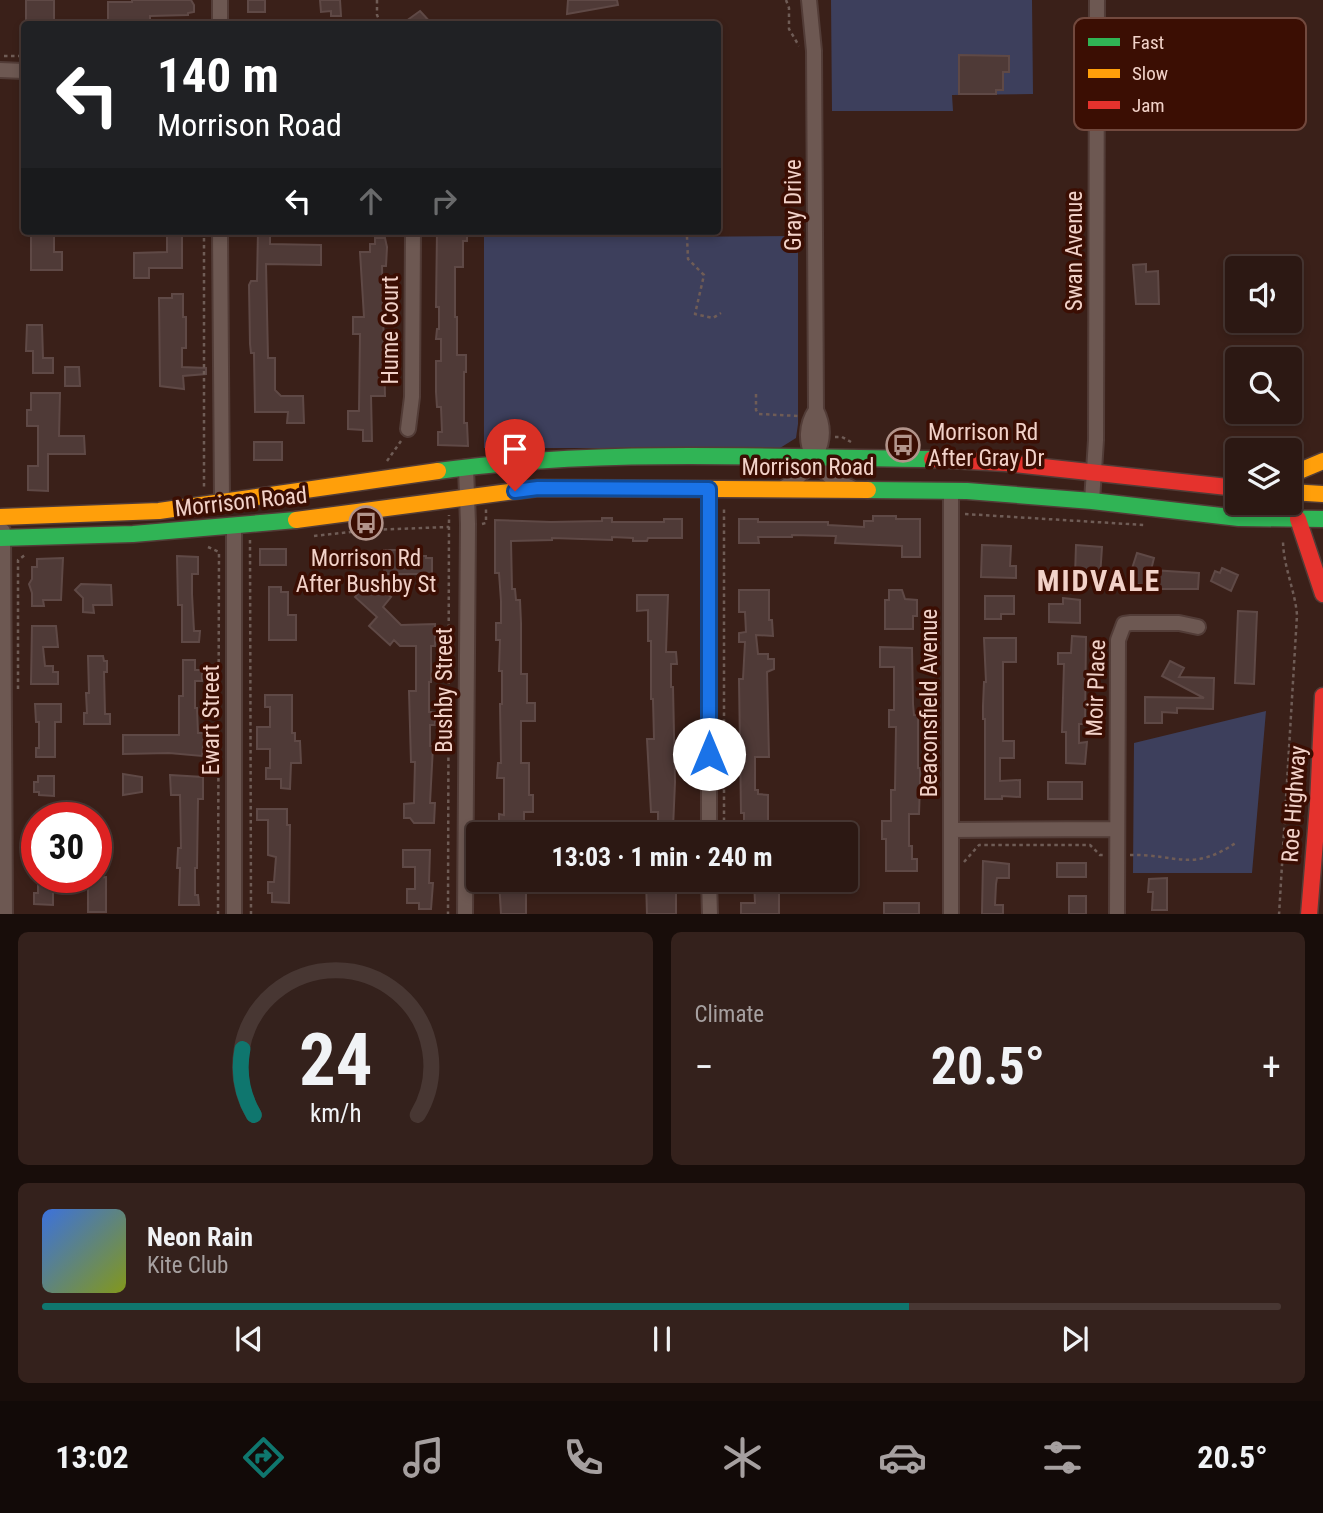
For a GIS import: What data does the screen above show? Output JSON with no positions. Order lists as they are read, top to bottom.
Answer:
{
  "streets": {
    "main road": ["Morrison Road", "Roe Highway"],
    "street": [
      "Gray Drive",
      "Swan Avenue",
      "Hume Court",
      "Moir Place",
      "Bushby Street",
      "Beaconsfield Avenue",
      "Ewart Street"
    ]
  },
  "crossings": [
    ["Gray Drive", "Morrison Road"],
    ["Swan Avenue", "Morrison Road"],
    ["Morrison Road", "Bushby Street"],
    ["Morrison Road", "Beaconsfield Avenue"],
    ["Morrison Road", "Ewart Street"]
  ],
  "districts": ["MIDVALE"],
  "places": {
    "bus stop": ["Morrison Rd After Gray Dr", "Morrison Rd After Bushby St"]
  },
  "legend": ["Fast", "Slow", "Jam"],
  "page": {
    "turn": ["140 m", "Morrison Road"],
    "limit": "30",
    "trip": "13:03 · 1 min · 240 m",
    "tile": "Climate",
    "heat": ["−", "20.5°", "+"],
    "song": ["Neon Rain", "Kite Club"],
    "tabs": ["13:02", "20.5°"],
    "gauge": ["24", "km/h"]
  }
}
